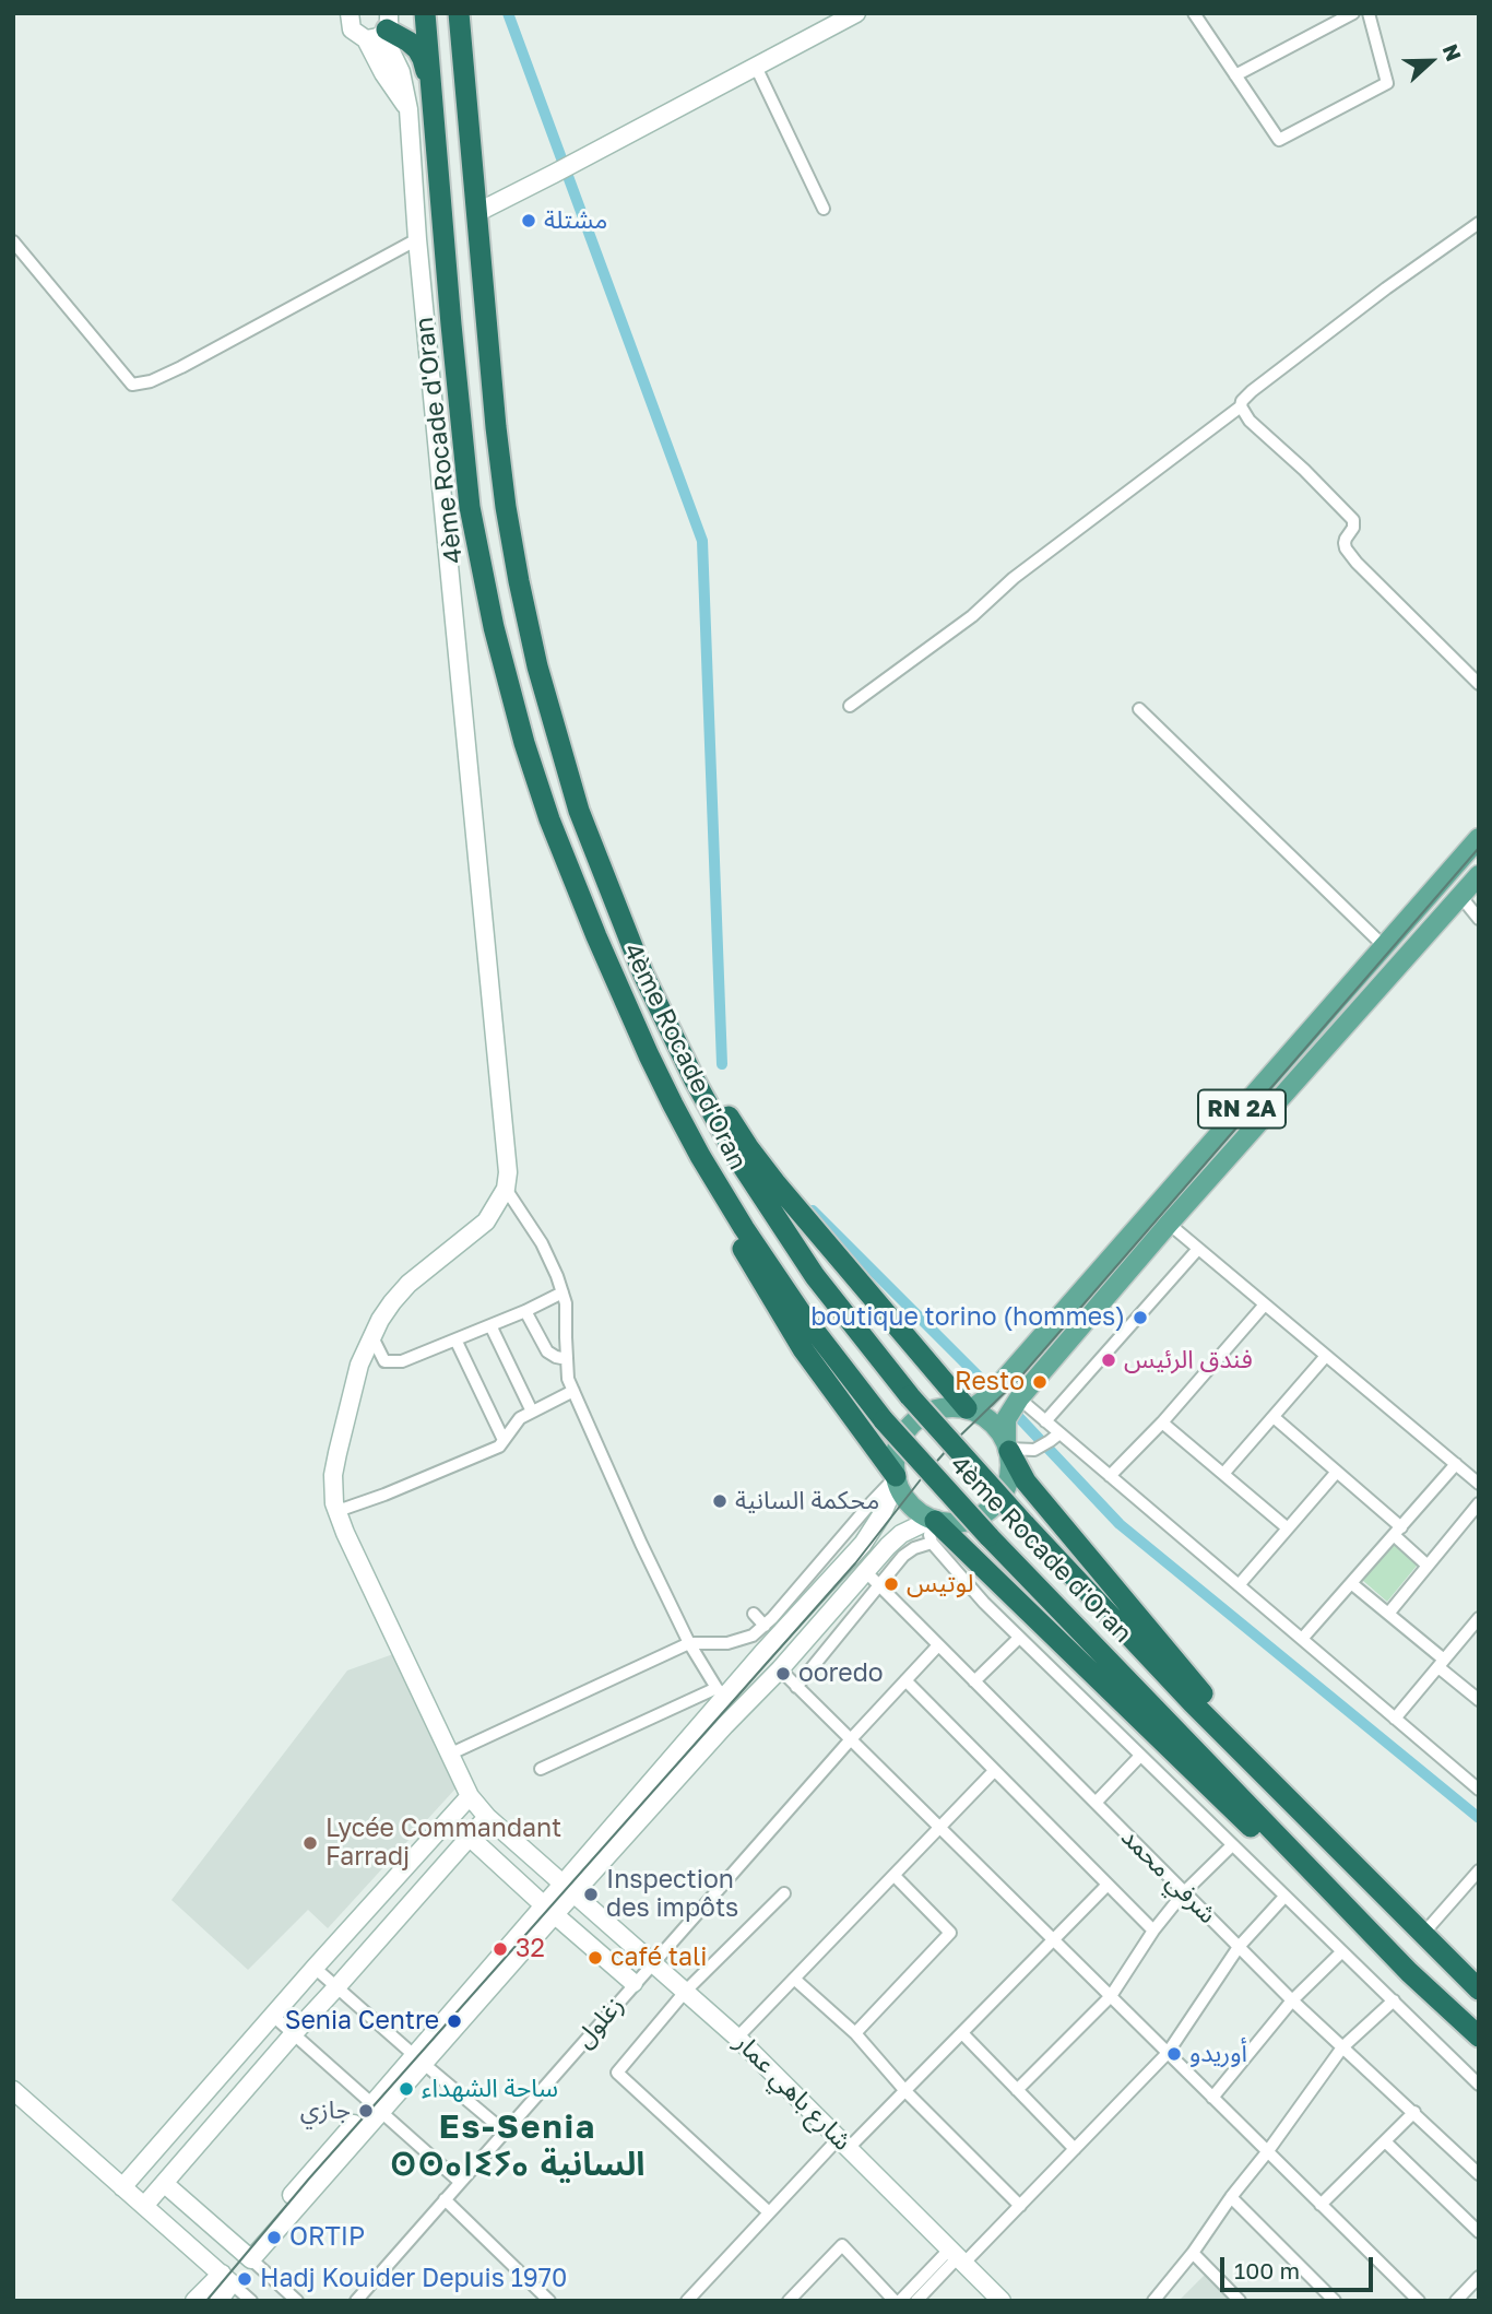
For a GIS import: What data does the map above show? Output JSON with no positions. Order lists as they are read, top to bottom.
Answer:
{
  "streets": {
    "highway": ["4ème Rocade d'Oran"],
    "main road": ["RN 2A", "شارع باهي عمار"],
    "street": ["شرفي محمد", "زغلول"]
  },
  "crossings": [
    ["شرفي محمد", "زغلول"],
    ["زغلول", "شارع باهي عمار"]
  ],
  "districts": ["Es-Senia ⵙⵙⴰⵏⵉⵢⴰ السانية"],
  "places": [
    "مشتلة",
    "boutique torino (hommes)",
    "فندق الرئيس",
    "Resto",
    "محكمة السانية",
    "لوتيس",
    "ooredo",
    "Lycée Commandant Farradj",
    "Inspection des impôts",
    "32",
    "café tali",
    "Senia Centre",
    "أوريدو",
    "ساحة الشهداء",
    "جازي",
    "ORTIP",
    "Hadj Kouider Depuis 1970"
  ],
  "scale_bar": "100 m",
  "north": "right"
}
